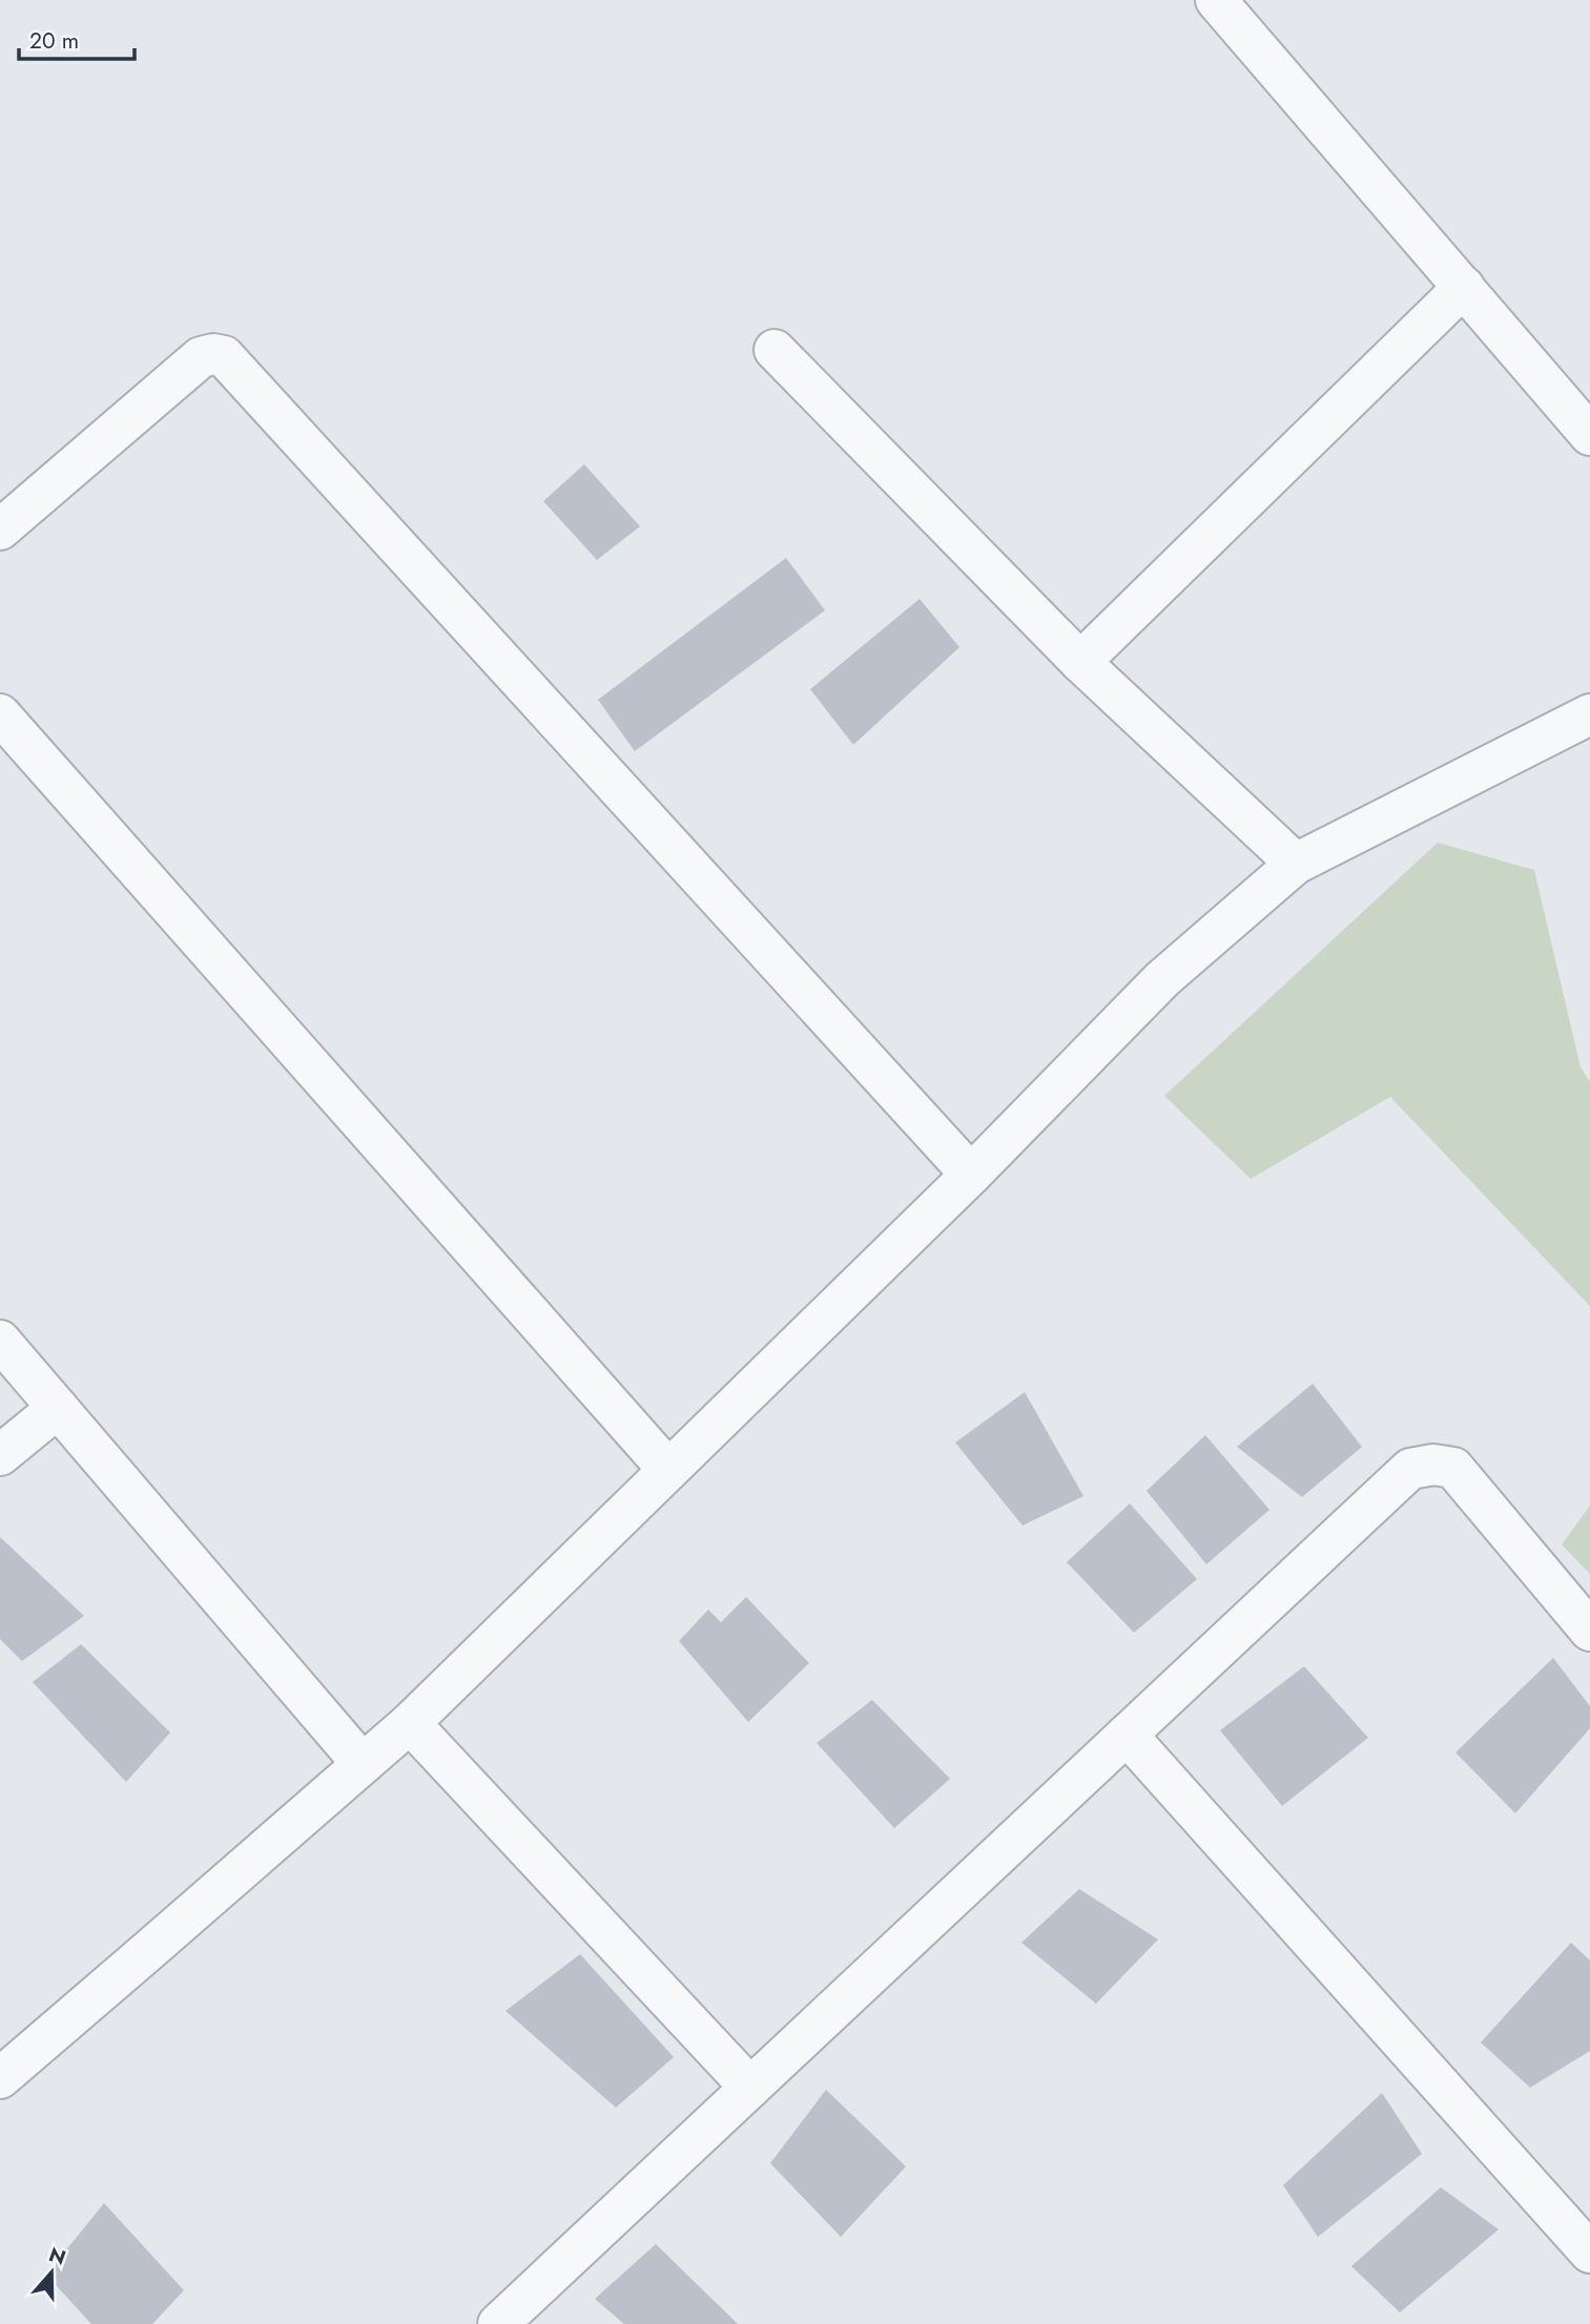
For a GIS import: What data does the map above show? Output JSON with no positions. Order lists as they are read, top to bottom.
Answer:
{
  "scale_bar": "20 m",
  "north": "top"
}
